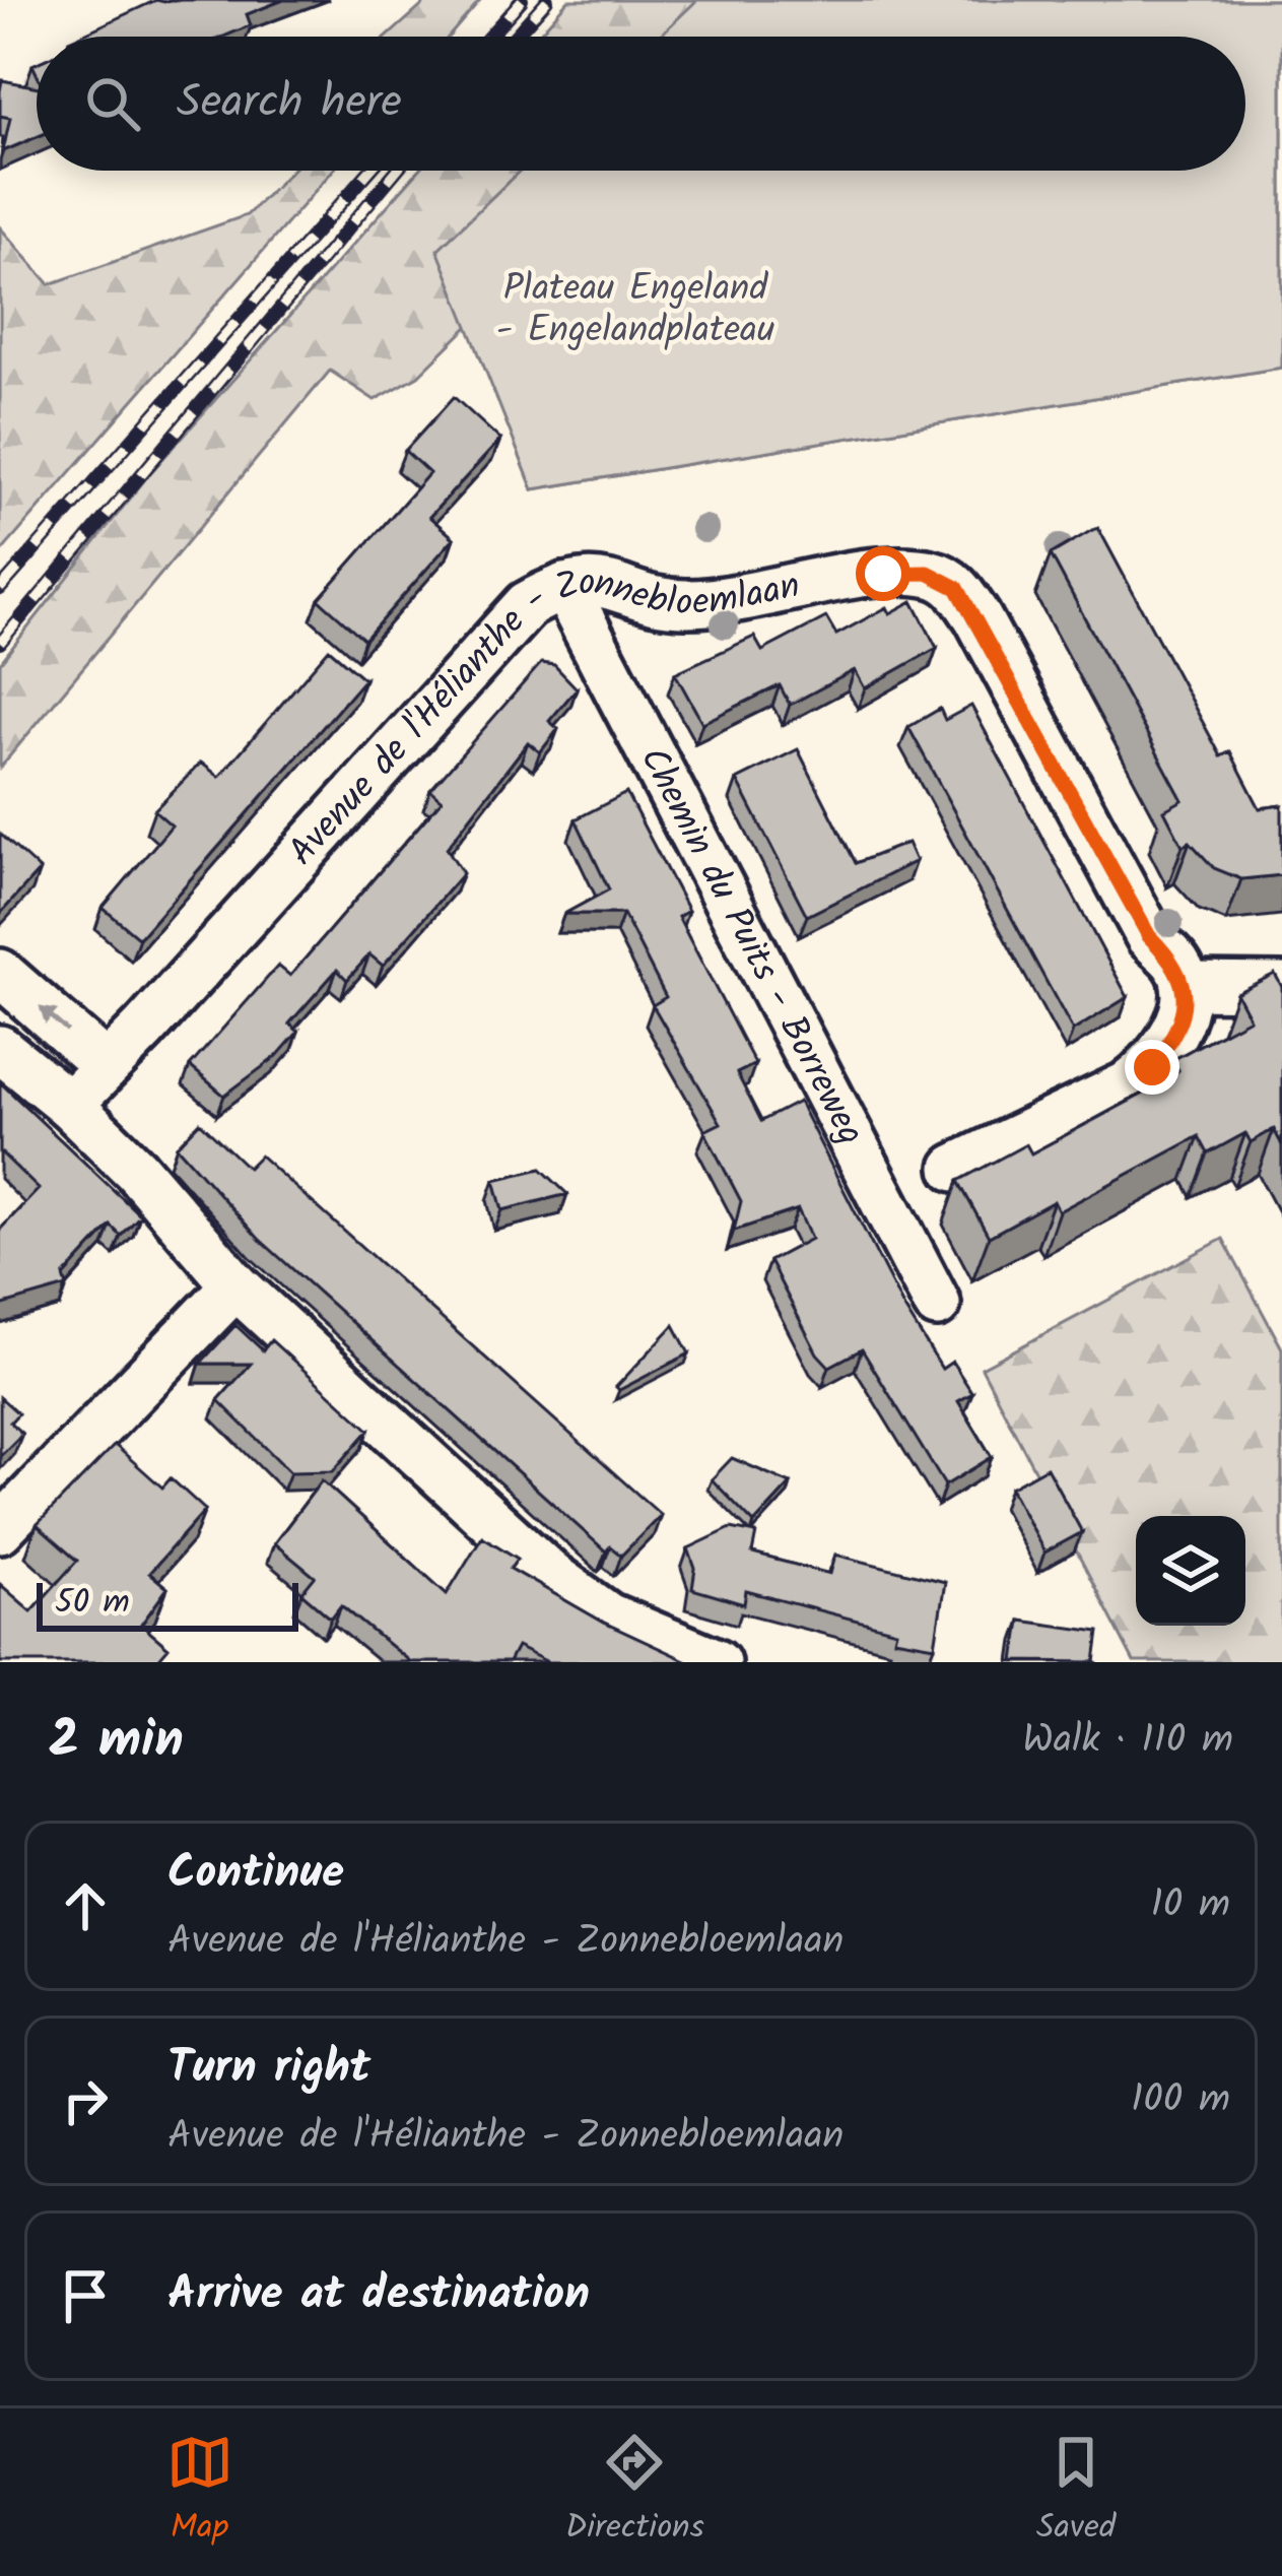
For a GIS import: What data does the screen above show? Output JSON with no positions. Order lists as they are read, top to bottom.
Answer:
{
  "streets": {
    "street": ["Avenue de l'Hélianthe - Zonnebloemlaan", "Chemin du Puits - Borreweg"]
  },
  "crossings": [
    ["Avenue de l'Hélianthe - Zonnebloemlaan", "Chemin du Puits - Borreweg"]
  ],
  "parks": ["Plateau Engeland - Engelandplateau"],
  "scale_bar": "50 m",
  "page": {
    "search": "Search here",
    "scale": "50 m",
    "heading": ["2 min", "Walk · 110 m"],
    "list": [
      ["Continue", "Avenue de l'Hélianthe - Zonnebloemlaan", "10 m"],
      ["Turn right", "Avenue de l'Hélianthe - Zonnebloemlaan", "100 m"],
      "Arrive at destination"
    ],
    "nav": ["Map", "Directions", "Saved"]
  }
}
